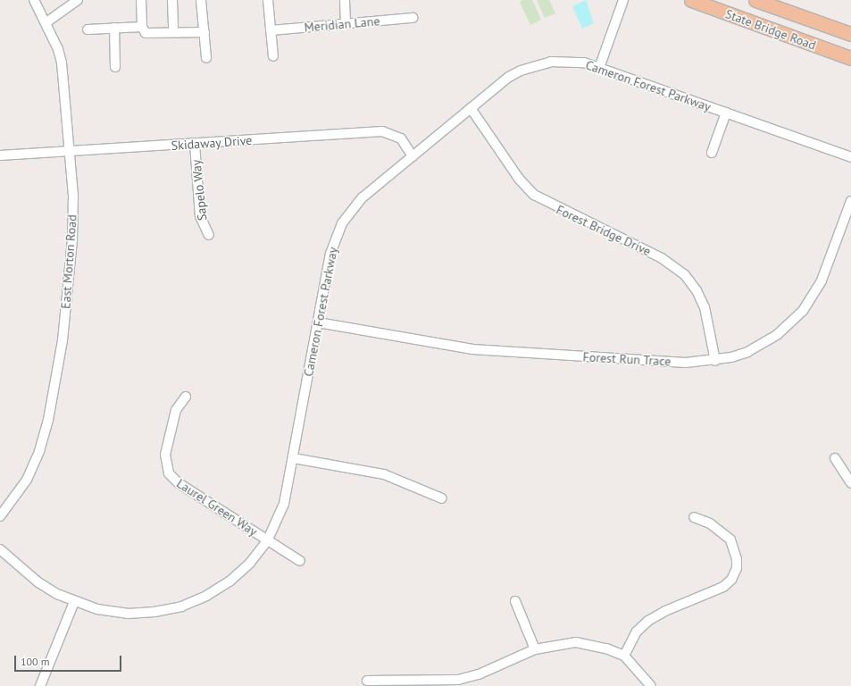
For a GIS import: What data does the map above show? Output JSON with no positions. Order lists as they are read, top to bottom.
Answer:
{
  "streets": {
    "highway": ["State Bridge Road"],
    "street": [
      "Meridian Lane",
      "Cameron Forest Parkway",
      "Skidaway Drive",
      "Sapelo Way",
      "Forest Bridge Drive",
      "East Morton Road",
      "Forest Run Trace",
      "Laurel Green Way"
    ]
  },
  "crossings": [
    ["Cameron Forest Parkway", "Skidaway Drive"],
    ["Cameron Forest Parkway", "Forest Bridge Drive"],
    ["Cameron Forest Parkway", "Forest Run Trace"],
    ["Cameron Forest Parkway", "Laurel Green Way"],
    ["Skidaway Drive", "Sapelo Way"],
    ["Skidaway Drive", "East Morton Road"],
    ["Forest Bridge Drive", "Forest Run Trace"]
  ],
  "scale_bar": "100 m"
}
